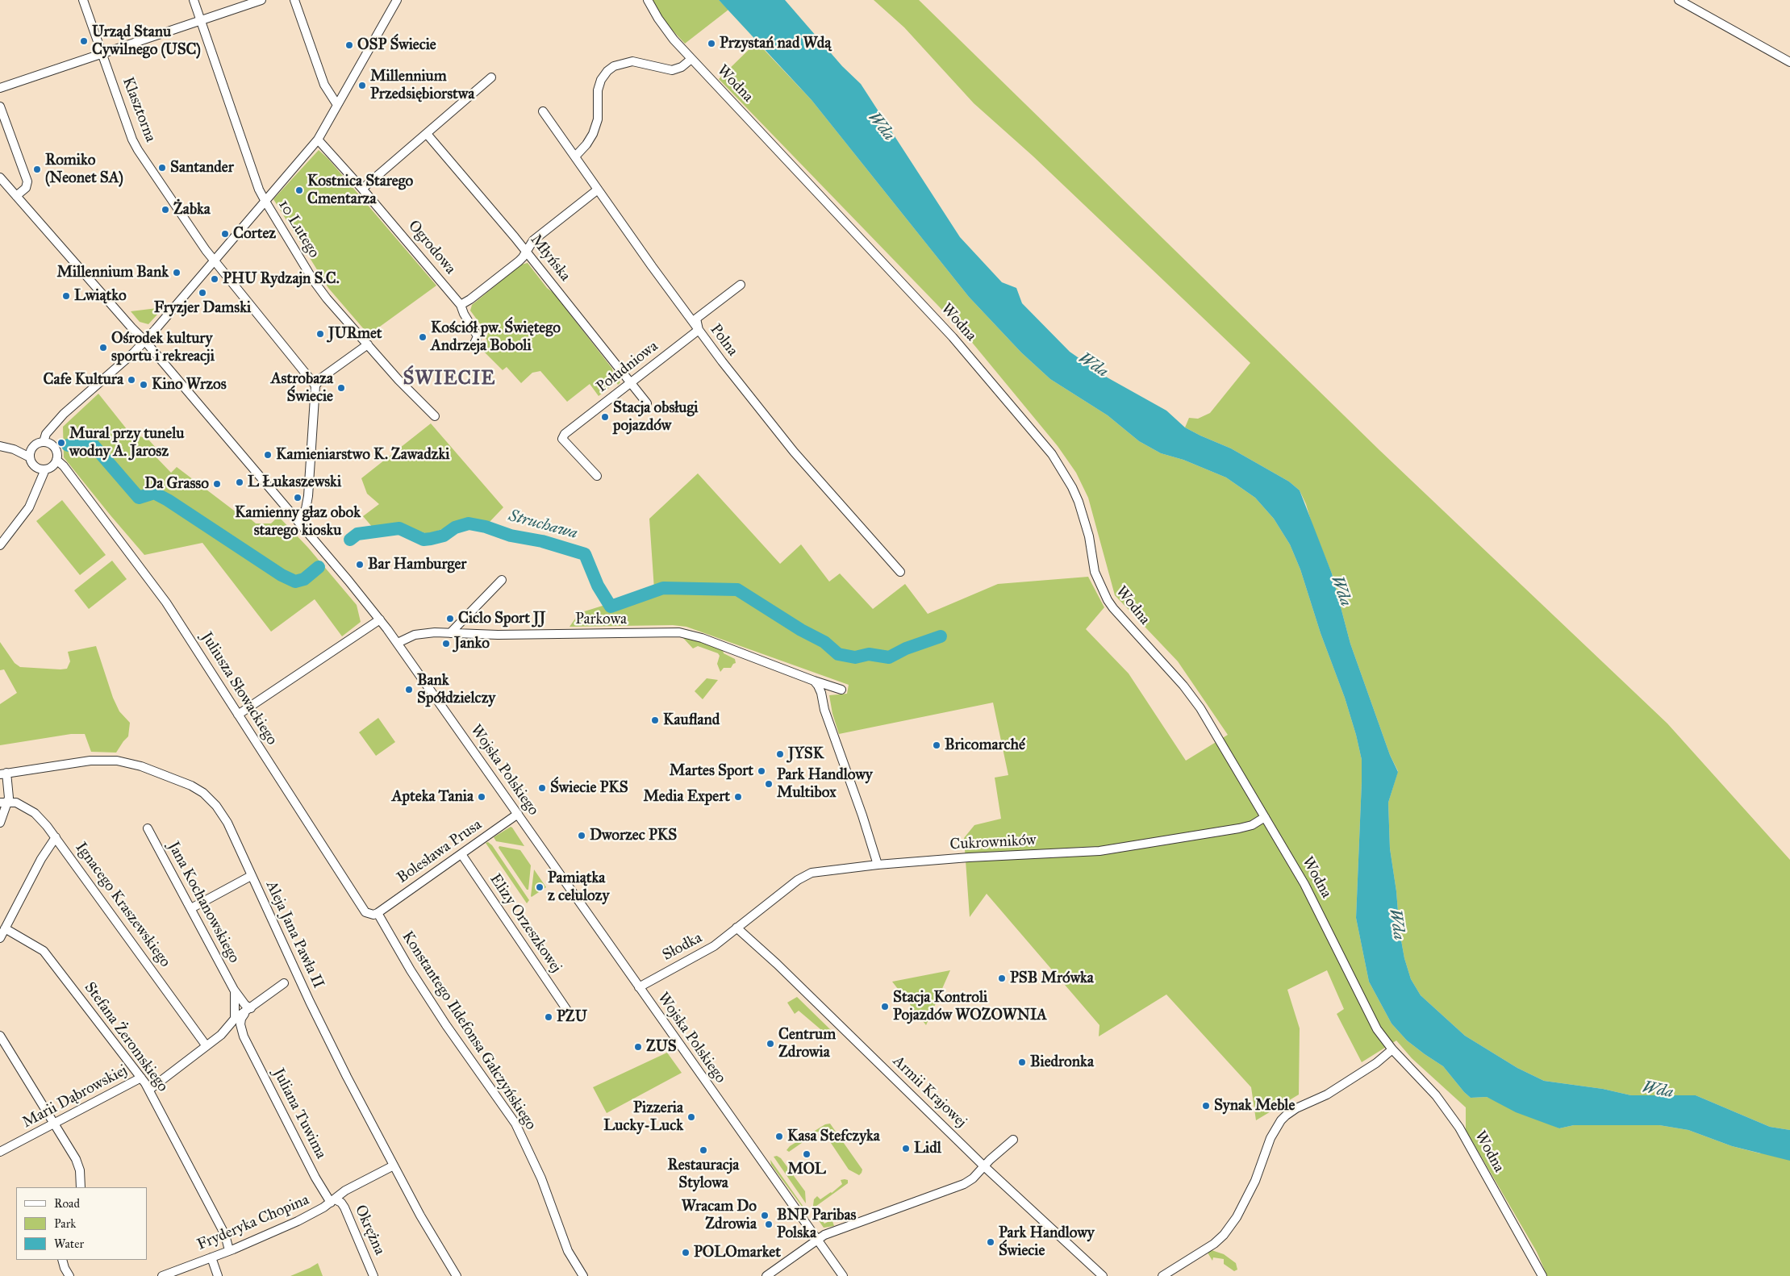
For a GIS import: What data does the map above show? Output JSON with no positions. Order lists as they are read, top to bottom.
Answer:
{
  "streets": {
    "street": [
      "Wodna",
      "Klasztorna",
      "10 Lutego",
      "Ogrodowa",
      "Młyńska",
      "Polna",
      "Południowa",
      "Parkowa",
      "Juliusza Słowackiego",
      "Wojska Polskiego",
      "Cukrowników",
      "Bolesława Prusa",
      "Jana Kochanowskiego",
      "Ignacego Kraszewskiego",
      "Elizy Orzeszkowej",
      "Aleja Jana Pawła II",
      "Słodka",
      "Konstantego Ildefonsa Gałczyńskiego",
      "Stefana Żeromskiego",
      "Armii Krajowej",
      "Marii Dąbrowskiej",
      "Juliana Tuwima",
      "Fryderyka Chopina",
      "Okrężna"
    ]
  },
  "crossings": [
    ["Wodna", "Cukrowników"],
    ["Młyńska", "Południowa"],
    ["Polna", "Południowa"],
    ["Parkowa", "Wojska Polskiego"],
    ["Juliusza Słowackiego", "Bolesława Prusa"],
    ["Juliusza Słowackiego", "Konstantego Ildefonsa Gałczyńskiego"],
    ["Wojska Polskiego", "Bolesława Prusa"],
    ["Wojska Polskiego", "Słodka"],
    ["Cukrowników", "Słodka"],
    ["Cukrowników", "Armii Krajowej"],
    ["Bolesława Prusa", "Elizy Orzeszkowej"],
    ["Bolesława Prusa", "Konstantego Ildefonsa Gałczyńskiego"],
    ["Aleja Jana Pawła II", "Fryderyka Chopina"],
    ["Słodka", "Armii Krajowej"],
    ["Stefana Żeromskiego", "Marii Dąbrowskiej"],
    ["Stefana Żeromskiego", "Fryderyka Chopina"],
    ["Juliana Tuwima", "Fryderyka Chopina"],
    ["Juliana Tuwima", "Okrężna"],
    ["Fryderyka Chopina", "Okrężna"]
  ],
  "districts": ["ŚWIECIE"],
  "water": ["Wda", "Struchawa"],
  "places": [
    "Urząd Stanu Cywilnego (USC)",
    "Przystań nad Wdą",
    "OSP Świecie",
    "Millennium Przedsiębiorstwa",
    "Santander",
    "Romiko (Neonet SA)",
    "Kostnica Starego Cmentarza",
    "Żabka",
    "Cortez",
    "Millennium Bank",
    "PHU Rydzajn S.C.",
    "Fryzjer Damski",
    "Lwiątko",
    "JURmet",
    "Kościół pw. Świętego Andrzeja Boboli",
    "Ośrodek kultury sportu i rekreacji",
    "Cafe Kultura",
    "Kino Wrzos",
    "Astrobaza Świecie",
    "Stacja obsługi pojazdów",
    "Mural przy tunelu wodny A. Jarosz",
    "Kamieniarstwo K. Zawadzki",
    "L Łukaszewski",
    "Da Grasso",
    "Kamienny głaz obok starego kiosku",
    "Bar Hamburger",
    "Ciclo Sport JJ",
    "Janko",
    "Bank Spółdzielczy",
    "Kaufland",
    "Bricomarché",
    "JYSK",
    "Martes Sport",
    "Park Handlowy Multibox",
    "Świecie PKS",
    "Apteka Tania",
    "Media Expert",
    "Dworzec PKS",
    "Pamiątka z celulozy",
    "PSB Mrówka",
    "Stacja Kontroli Pojazdów WOZOWNIA",
    "PZU",
    "Centrum Zdrowia",
    "ZUS",
    "Biedronka",
    "Synak Meble",
    "Pizzeria Lucky-Luck",
    "Kasa Stefczyka",
    "Lidl",
    "Restauracja Stylowa",
    "MOL",
    "Wracam Do Zdrowia",
    "BNP Paribas Polska",
    "Park Handlowy Świecie",
    "POLOmarket"
  ],
  "legend": ["Road", "Park", "Water"]
}
